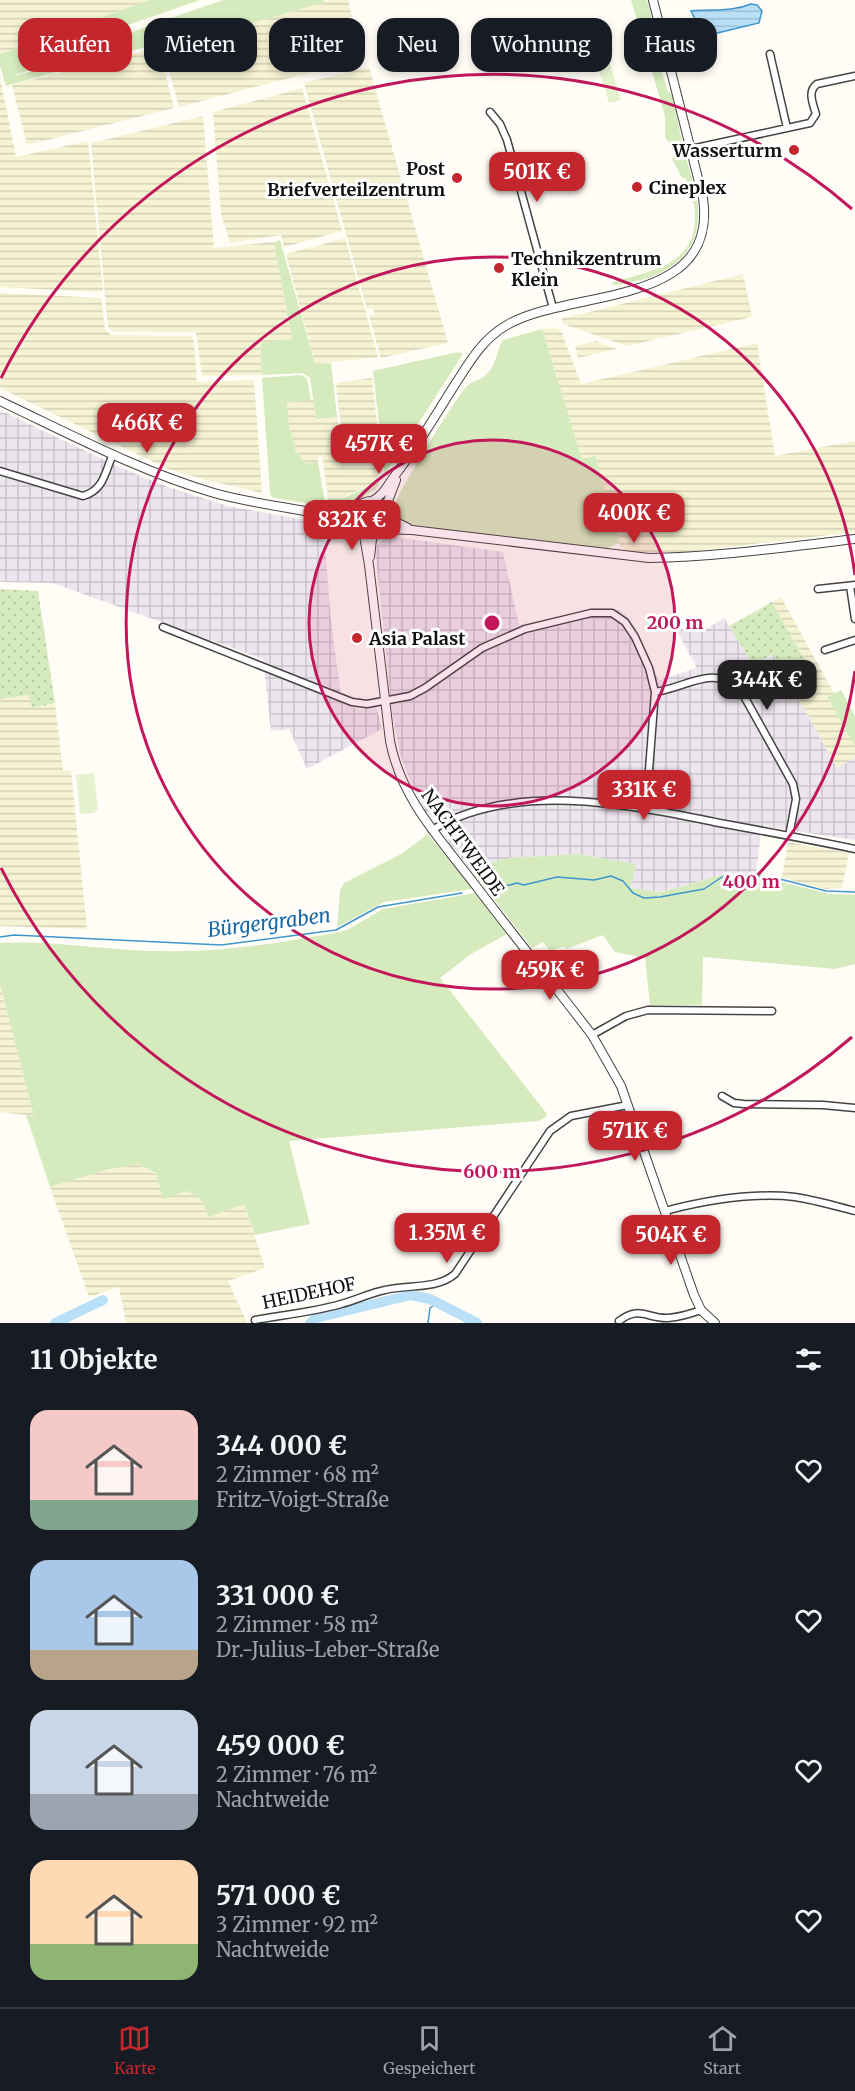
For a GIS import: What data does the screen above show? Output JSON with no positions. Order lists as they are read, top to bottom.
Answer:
{
  "streets": {
    "street": ["NACHTWEIDE", "HEIDEHOF"]
  },
  "crossings": [
    ["NACHTWEIDE", "HEIDEHOF"]
  ],
  "water": ["Bürgergraben"],
  "places": [
    "Wasserturm",
    "Post Briefverteilzentrum",
    "Cineplex",
    "Technikzentrum Klein",
    "Asia Palast"
  ],
  "page": {
    "chip": [
      "Kaufen",
      "Mieten",
      "Filter",
      "Neu",
      "Wohnung",
      "Haus"
    ],
    "price": [
      "501K €",
      "466K €",
      "457K €",
      "400K €",
      "832K €",
      "344K €",
      "331K €",
      "459K €",
      "571K €",
      "1.35M €",
      "504K €"
    ],
    "heading": "11 Objekte",
    "list": [
      {
        "name": "344 000 €",
        "note": "2 Zimmer · 68 m² · Fritz-Voigt-Straße"
      },
      {
        "name": "331 000 €",
        "note": "2 Zimmer · 58 m² · Dr.-Julius-Leber-Straße"
      },
      {
        "name": "459 000 €",
        "note": "2 Zimmer · 76 m² · Nachtweide"
      },
      {
        "name": "571 000 €",
        "note": "3 Zimmer · 92 m² · Nachtweide"
      }
    ],
    "tabs": ["Karte", "Gespeichert", "Start"]
  },
  "rings": ["200 m", "400 m", "600 m"]
}
